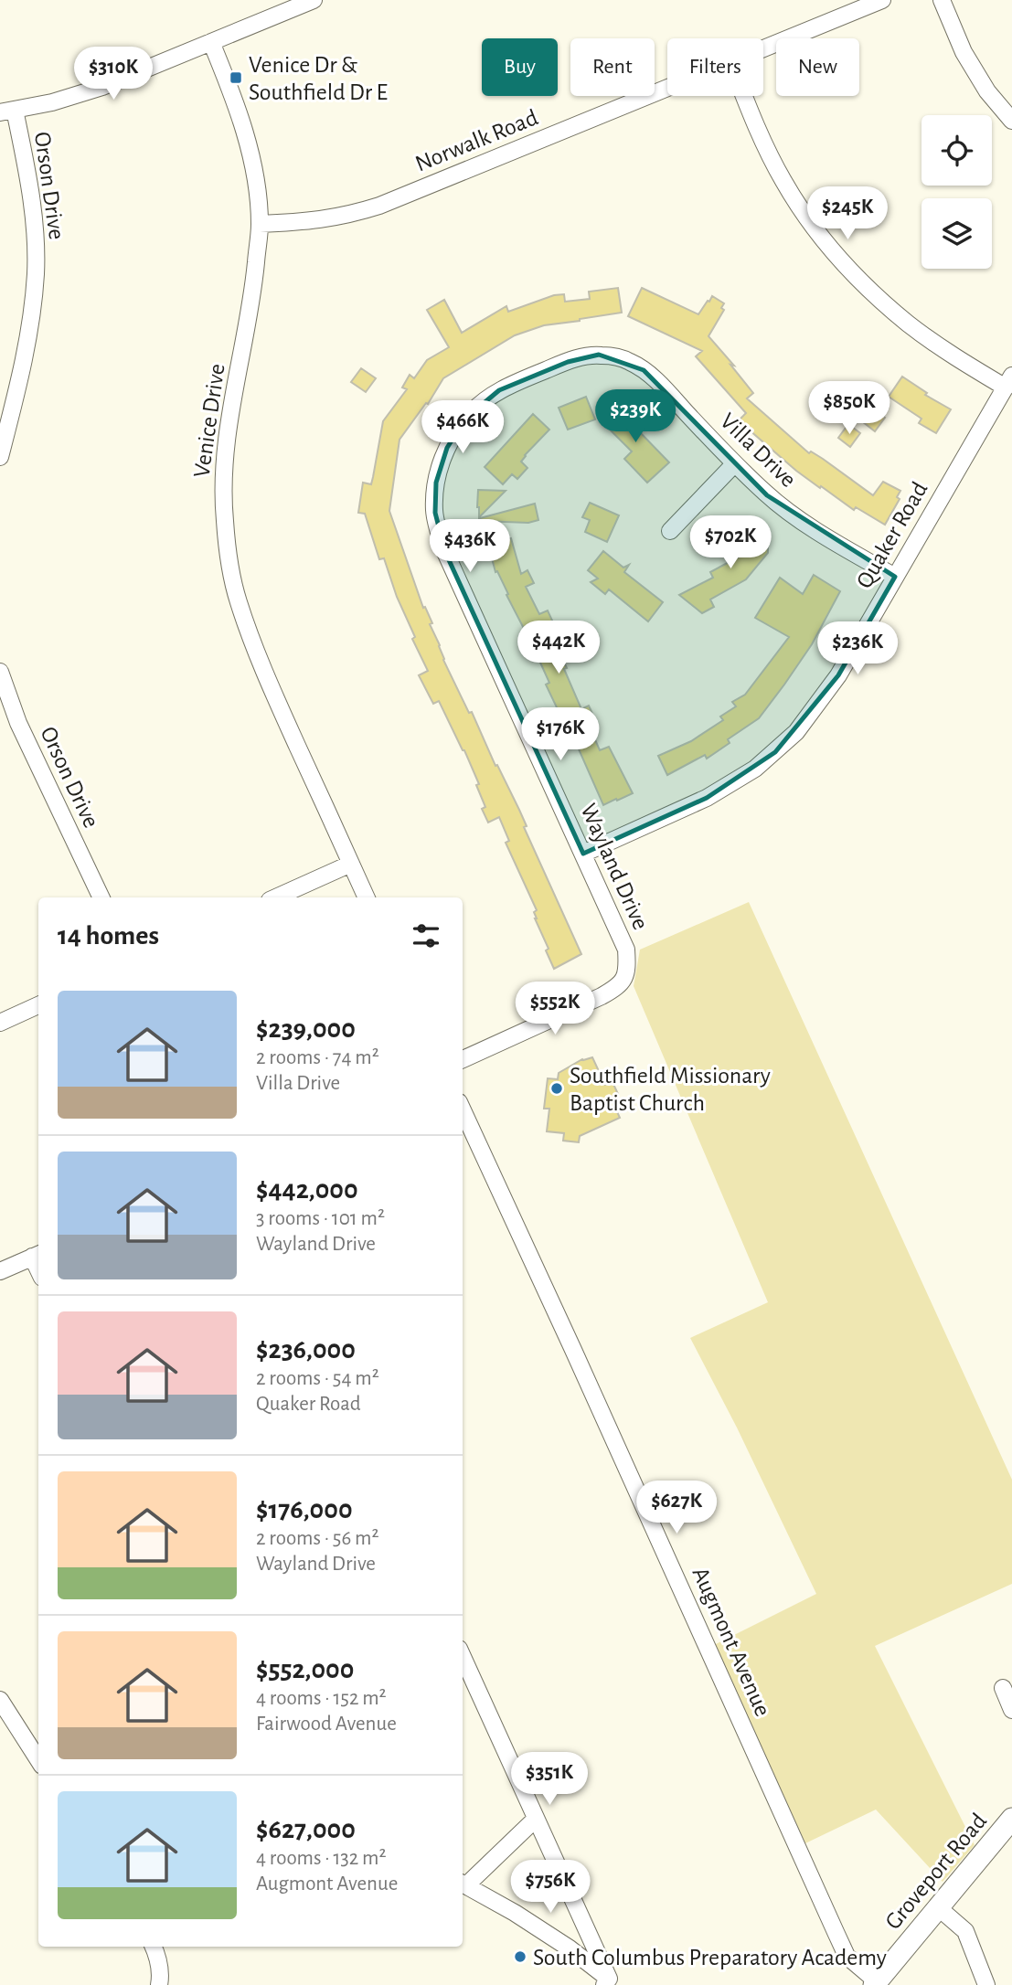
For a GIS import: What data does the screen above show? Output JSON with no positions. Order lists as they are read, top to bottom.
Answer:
{
  "streets": {
    "main road": ["Groveport Road"],
    "street": [
      "Norwalk Road",
      "Orson Drive",
      "Venice Drive",
      "Villa Drive",
      "Quaker Road",
      "Wayland Drive",
      "Augmont Avenue"
    ]
  },
  "crossings": [
    ["Norwalk Road", "Venice Drive"],
    ["Villa Drive", "Quaker Road"],
    ["Villa Drive", "Wayland Drive"],
    ["Quaker Road", "Wayland Drive"],
    ["Augmont Avenue", "Groveport Road"]
  ],
  "places": {
    "transit": ["Venice Dr & Southfield Dr E"],
    "other": ["Southfield Missionary Baptist Church", "South Columbus Preparatory Academy"]
  },
  "page": {
    "chip": [
      "Buy",
      "Rent",
      "Filters",
      "New"
    ],
    "price": [
      "$310K",
      "$245K",
      "$850K",
      "$239K",
      "$466K",
      "$702K",
      "$436K",
      "$442K",
      "$236K",
      "$176K",
      "$552K",
      "$627K",
      "$351K",
      "$756K"
    ],
    "heading": "14 homes",
    "list": [
      {
        "name": "$239,000",
        "note": "2 rooms · 74 m² · Villa Drive"
      },
      {
        "name": "$442,000",
        "note": "3 rooms · 101 m² · Wayland Drive"
      },
      {
        "name": "$236,000",
        "note": "2 rooms · 54 m² · Quaker Road"
      },
      {
        "name": "$176,000",
        "note": "2 rooms · 56 m² · Wayland Drive"
      },
      {
        "name": "$552,000",
        "note": "4 rooms · 152 m² · Fairwood Avenue"
      },
      {
        "name": "$627,000",
        "note": "4 rooms · 132 m² · Augmont Avenue"
      }
    ]
  }
}
